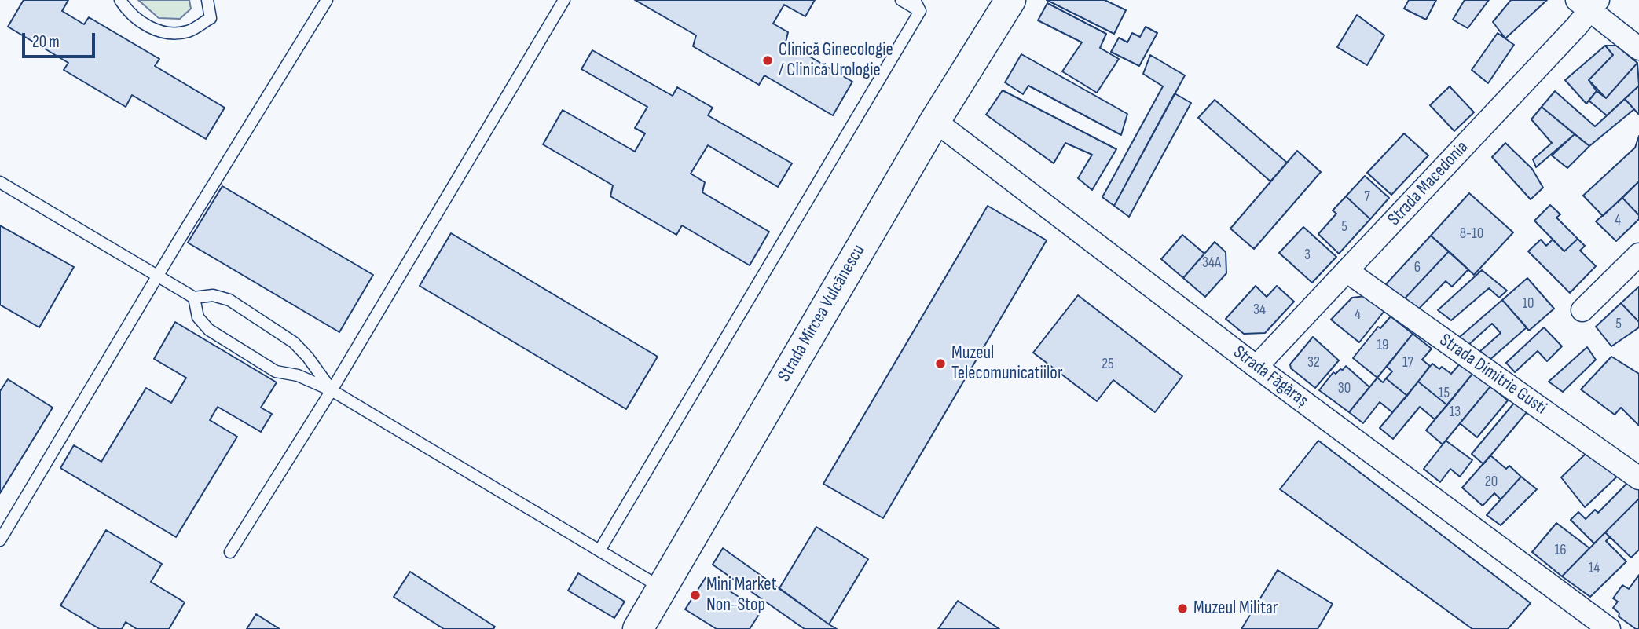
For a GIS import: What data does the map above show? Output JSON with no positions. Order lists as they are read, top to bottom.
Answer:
{
  "streets": {
    "main road": ["Strada Mircea Vulcănescu"],
    "street": ["Strada Macedonia", "Strada Dimitrie Gusti", "Strada Făgăraș"]
  },
  "crossings": [
    ["Strada Macedonia", "Strada Dimitrie Gusti"],
    ["Strada Macedonia", "Strada Făgăraș"],
    ["Strada Mircea Vulcănescu", "Strada Făgăraș"]
  ],
  "places": [
    "Clinică Ginecologie / Clinică Urologie",
    "Muzeul Telecomunicatiilor",
    "Mini Market Non-Stop",
    "Muzeul Militar"
  ],
  "house_numbers": [
    "7",
    "4",
    "5",
    "8-10",
    "3",
    "34A",
    "6",
    "10",
    "34",
    "4",
    "5",
    "19",
    "32",
    "17",
    "25",
    "30",
    "15",
    "13",
    "20",
    "16",
    "14"
  ],
  "scale_bar": "20 m"
}
